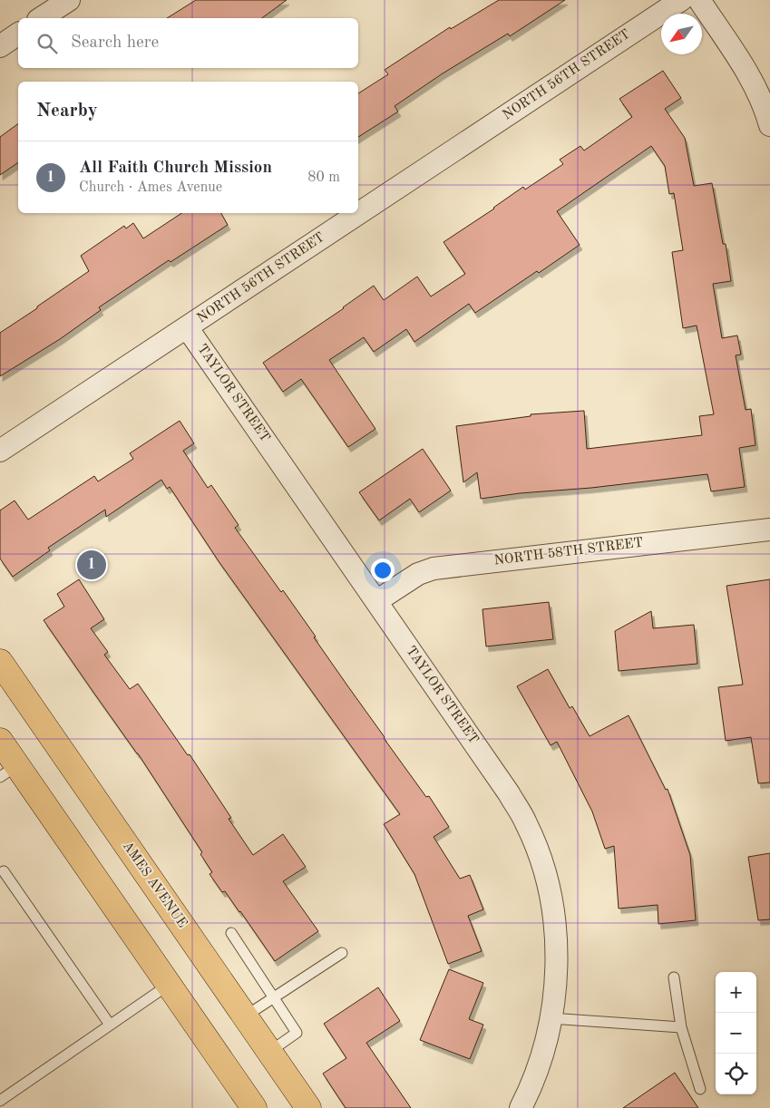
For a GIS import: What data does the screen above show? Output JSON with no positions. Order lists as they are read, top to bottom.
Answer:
{
  "streets": {
    "main road": ["AMES AVENUE"],
    "street": ["NORTH 56TH STREET", "TAYLOR STREET", "NORTH 58TH STREET"]
  },
  "crossings": [
    ["NORTH 56TH STREET", "TAYLOR STREET"],
    ["TAYLOR STREET", "NORTH 58TH STREET"]
  ],
  "north": "bottom left",
  "page": {
    "search": "Search here",
    "heading": "Nearby",
    "list": [
      {
        "mark": "1",
        "name": "All Faith Church Mission",
        "note": "Church · Ames Avenue",
        "value": "80 m"
      }
    ],
    "pins": "1",
    "map_buttons": ["+", "−"]
  }
}
